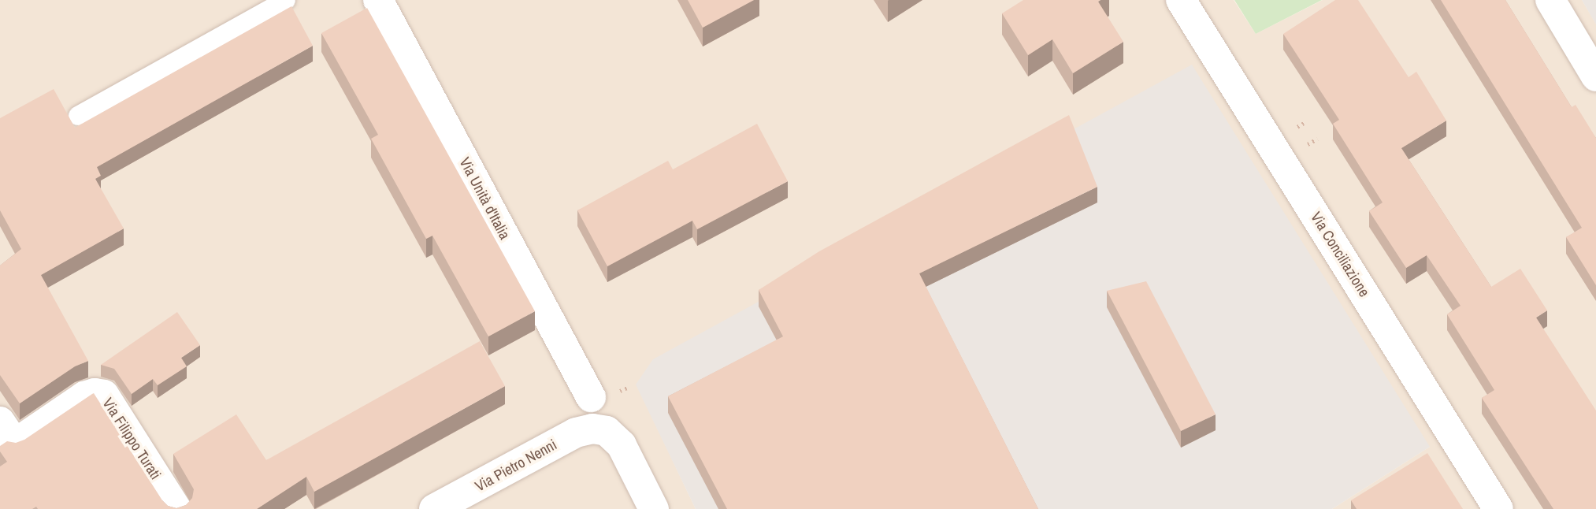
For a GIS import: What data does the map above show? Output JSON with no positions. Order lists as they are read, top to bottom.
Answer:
{
  "streets": {
    "street": [
      "Via Unità d'Italia",
      "Via Conciliazione",
      "Via Filippo Turati",
      "Via Pietro Nenni"
    ]
  }
}
